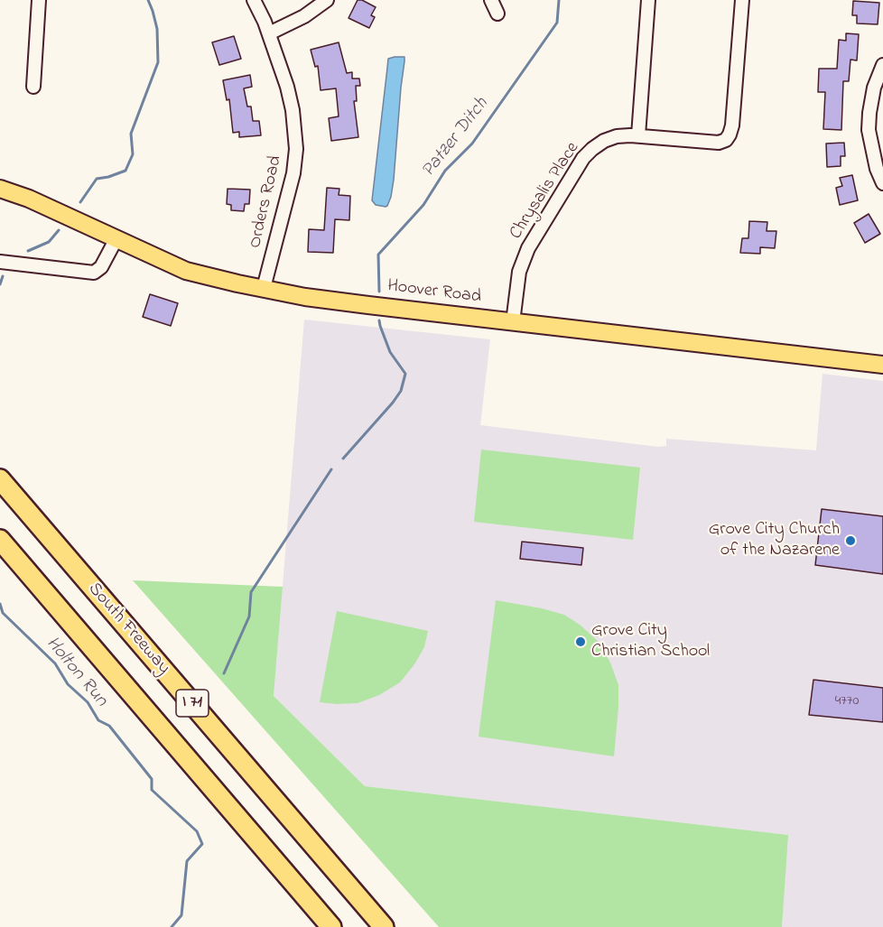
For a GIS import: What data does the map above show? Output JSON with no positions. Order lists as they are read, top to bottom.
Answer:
{
  "streets": {
    "highway": ["South Freeway", "I 71"],
    "main road": ["Hoover Road"],
    "street": ["Chrysalis Place", "Orders Road"]
  },
  "crossings": [
    ["Chrysalis Place", "Hoover Road"],
    ["Orders Road", "Hoover Road"]
  ],
  "water": ["Patzer Ditch", "Holton Run"],
  "places": ["Grove City Church of the Nazarene", "Grove City Christian School"],
  "house_numbers": ["4770"]
}
